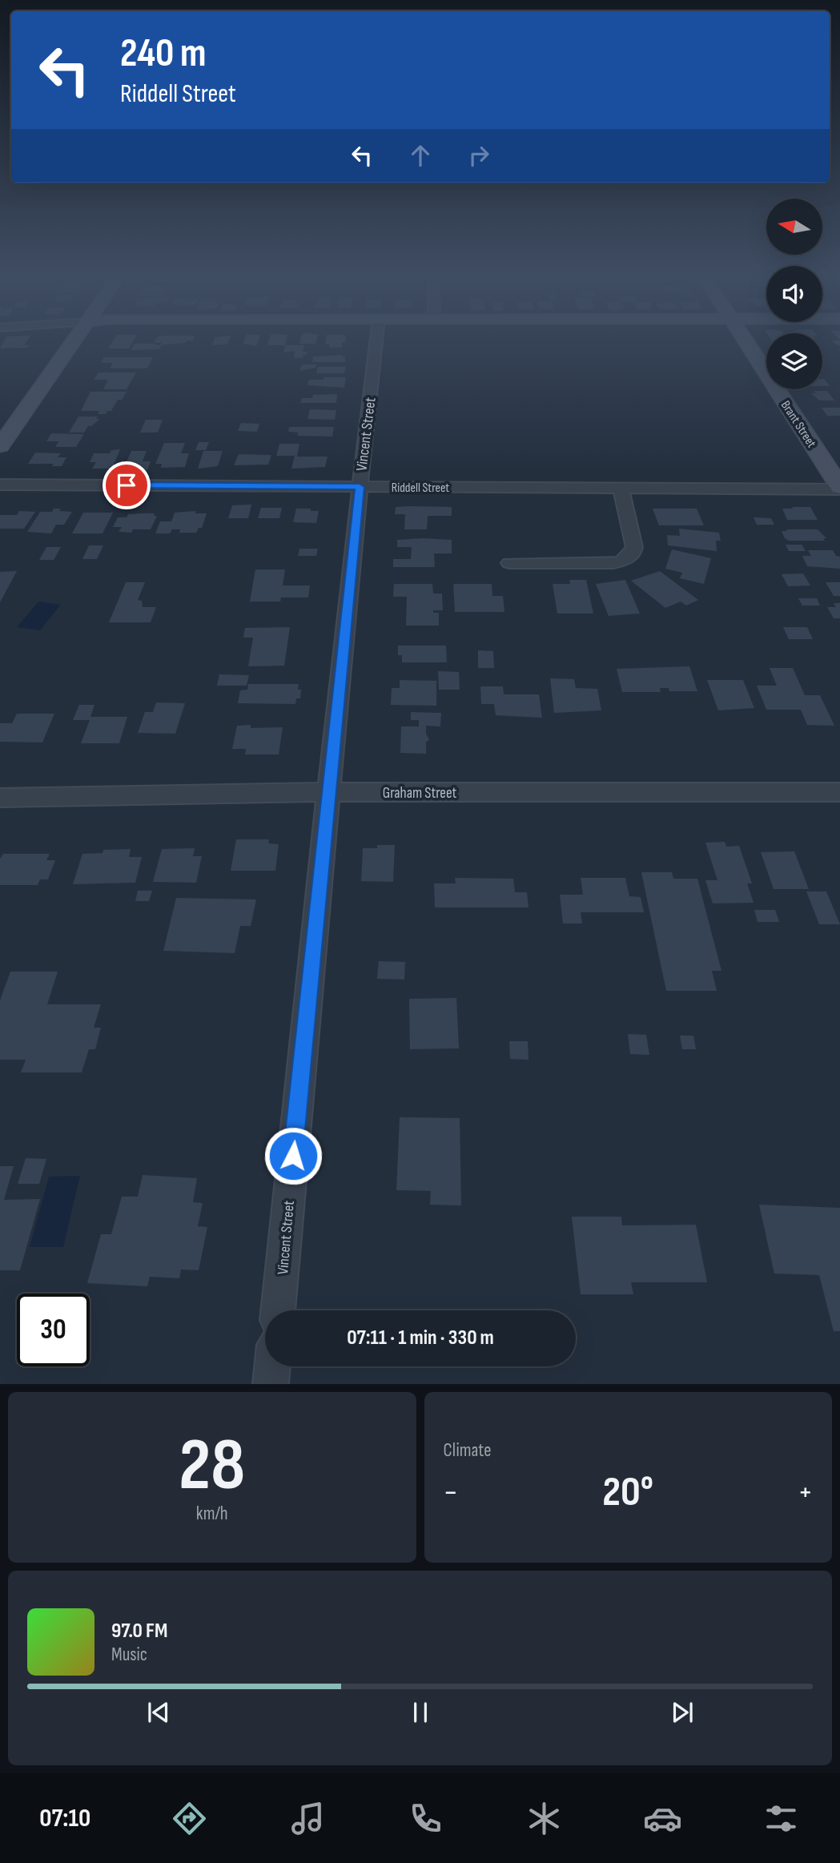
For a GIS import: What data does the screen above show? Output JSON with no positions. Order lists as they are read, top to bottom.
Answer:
{
  "streets": {
    "main road": ["Brant Street"],
    "street": ["Vincent Street", "Riddell Street", "Graham Street"]
  },
  "crossings": [
    ["Brant Street", "Riddell Street"],
    ["Vincent Street", "Riddell Street"],
    ["Vincent Street", "Graham Street"]
  ],
  "north": "left",
  "page": {
    "turn": ["240 m", "Riddell Street"],
    "limit": "30",
    "trip": "07:11 · 1 min · 330 m",
    "tile": [
      ["28", "km/h"],
      "Climate"
    ],
    "heat": ["−", "20°", "+"],
    "song": ["97.0 FM", "Music"],
    "tabs": "07:10"
  }
}
